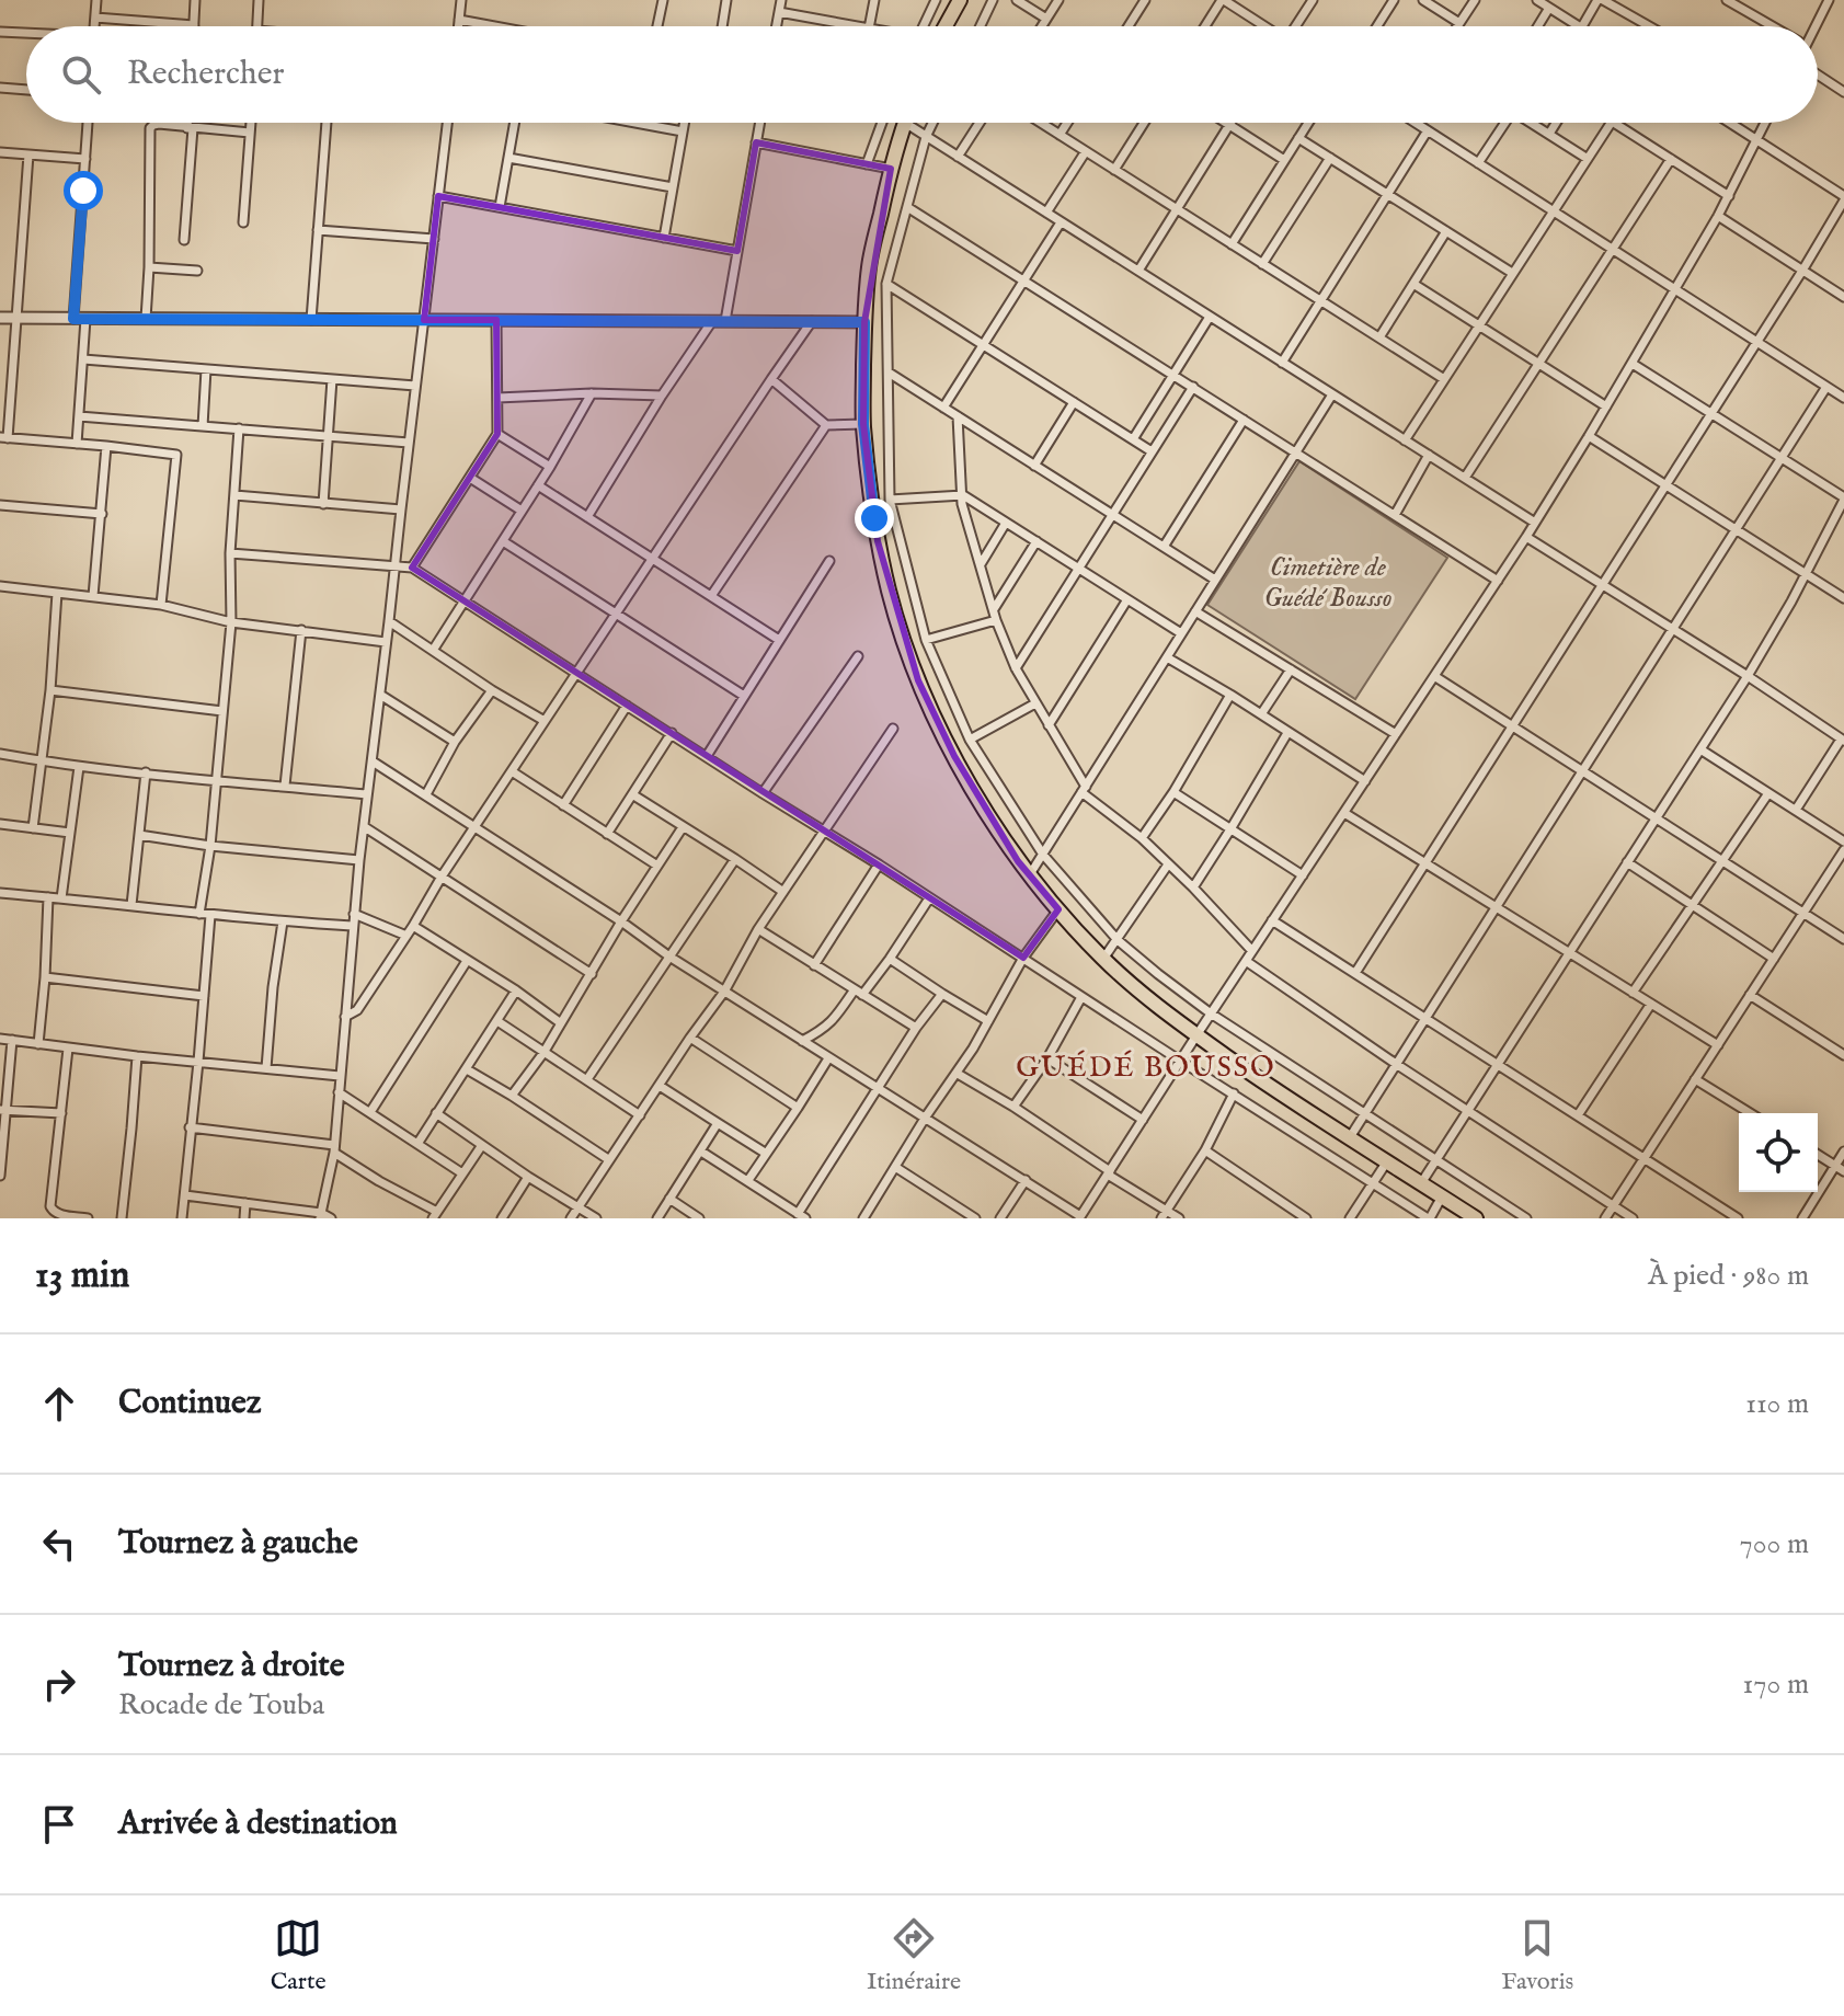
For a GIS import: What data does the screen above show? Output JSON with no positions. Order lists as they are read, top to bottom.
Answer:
{
  "districts": ["GUÉDÉ BOUSSO"],
  "parks": ["Cimetière de Guédé Bousso"],
  "page": {
    "search": "Rechercher",
    "heading": ["13 min", "À pied · 980 m"],
    "list": [
      ["Continuez", "110 m"],
      ["Tournez à gauche", "700 m"],
      ["Tournez à droite", "Rocade de Touba", "170 m"],
      "Arrivée à destination"
    ],
    "nav": ["Carte", "Itinéraire", "Favoris"]
  }
}
